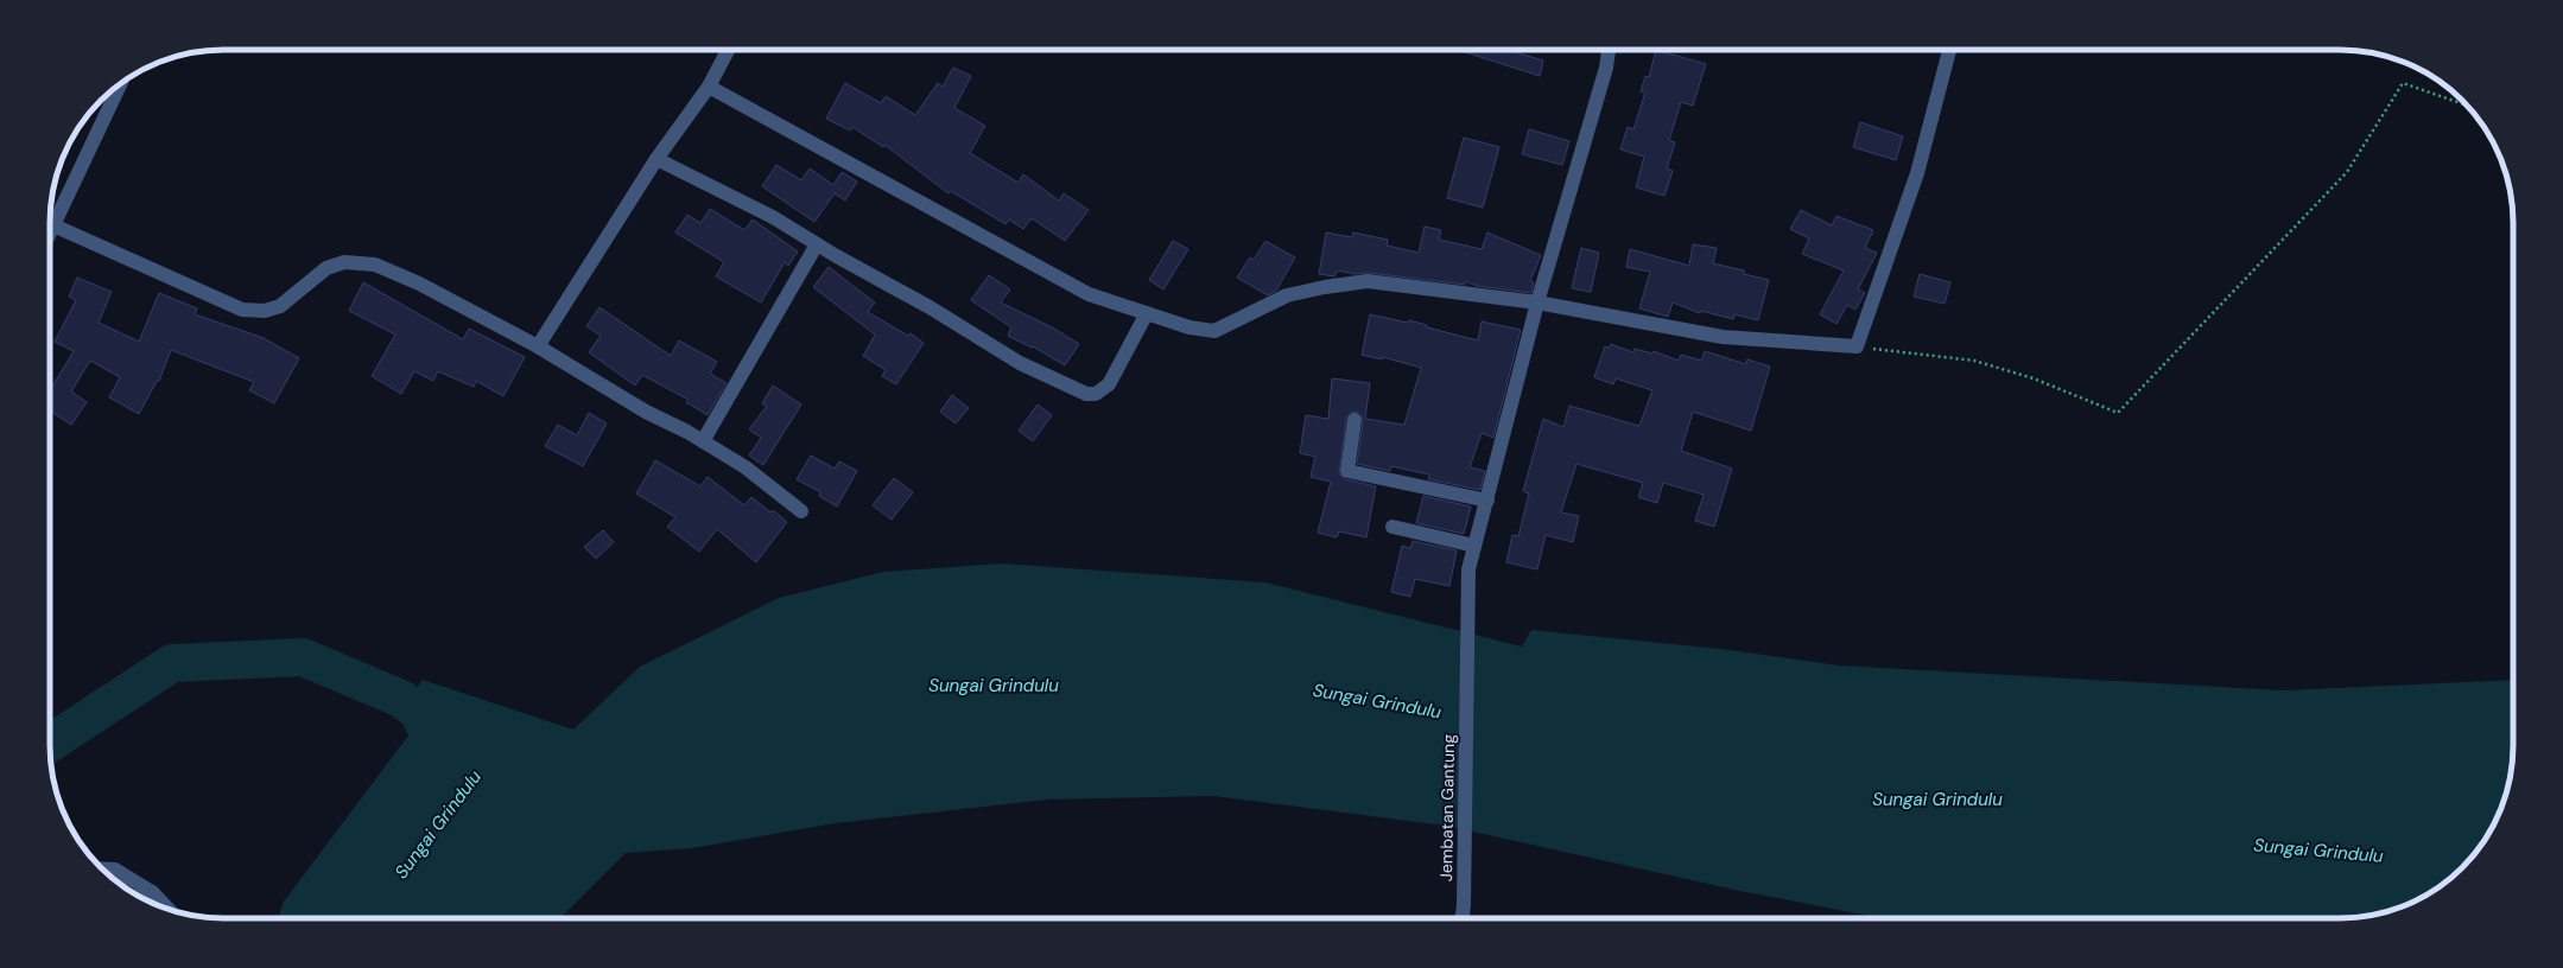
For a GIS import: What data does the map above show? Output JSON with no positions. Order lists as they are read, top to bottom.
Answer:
{
  "streets": {
    "street": ["Jembatan Gantung"]
  },
  "water": ["Sungai Grindulu"]
}
